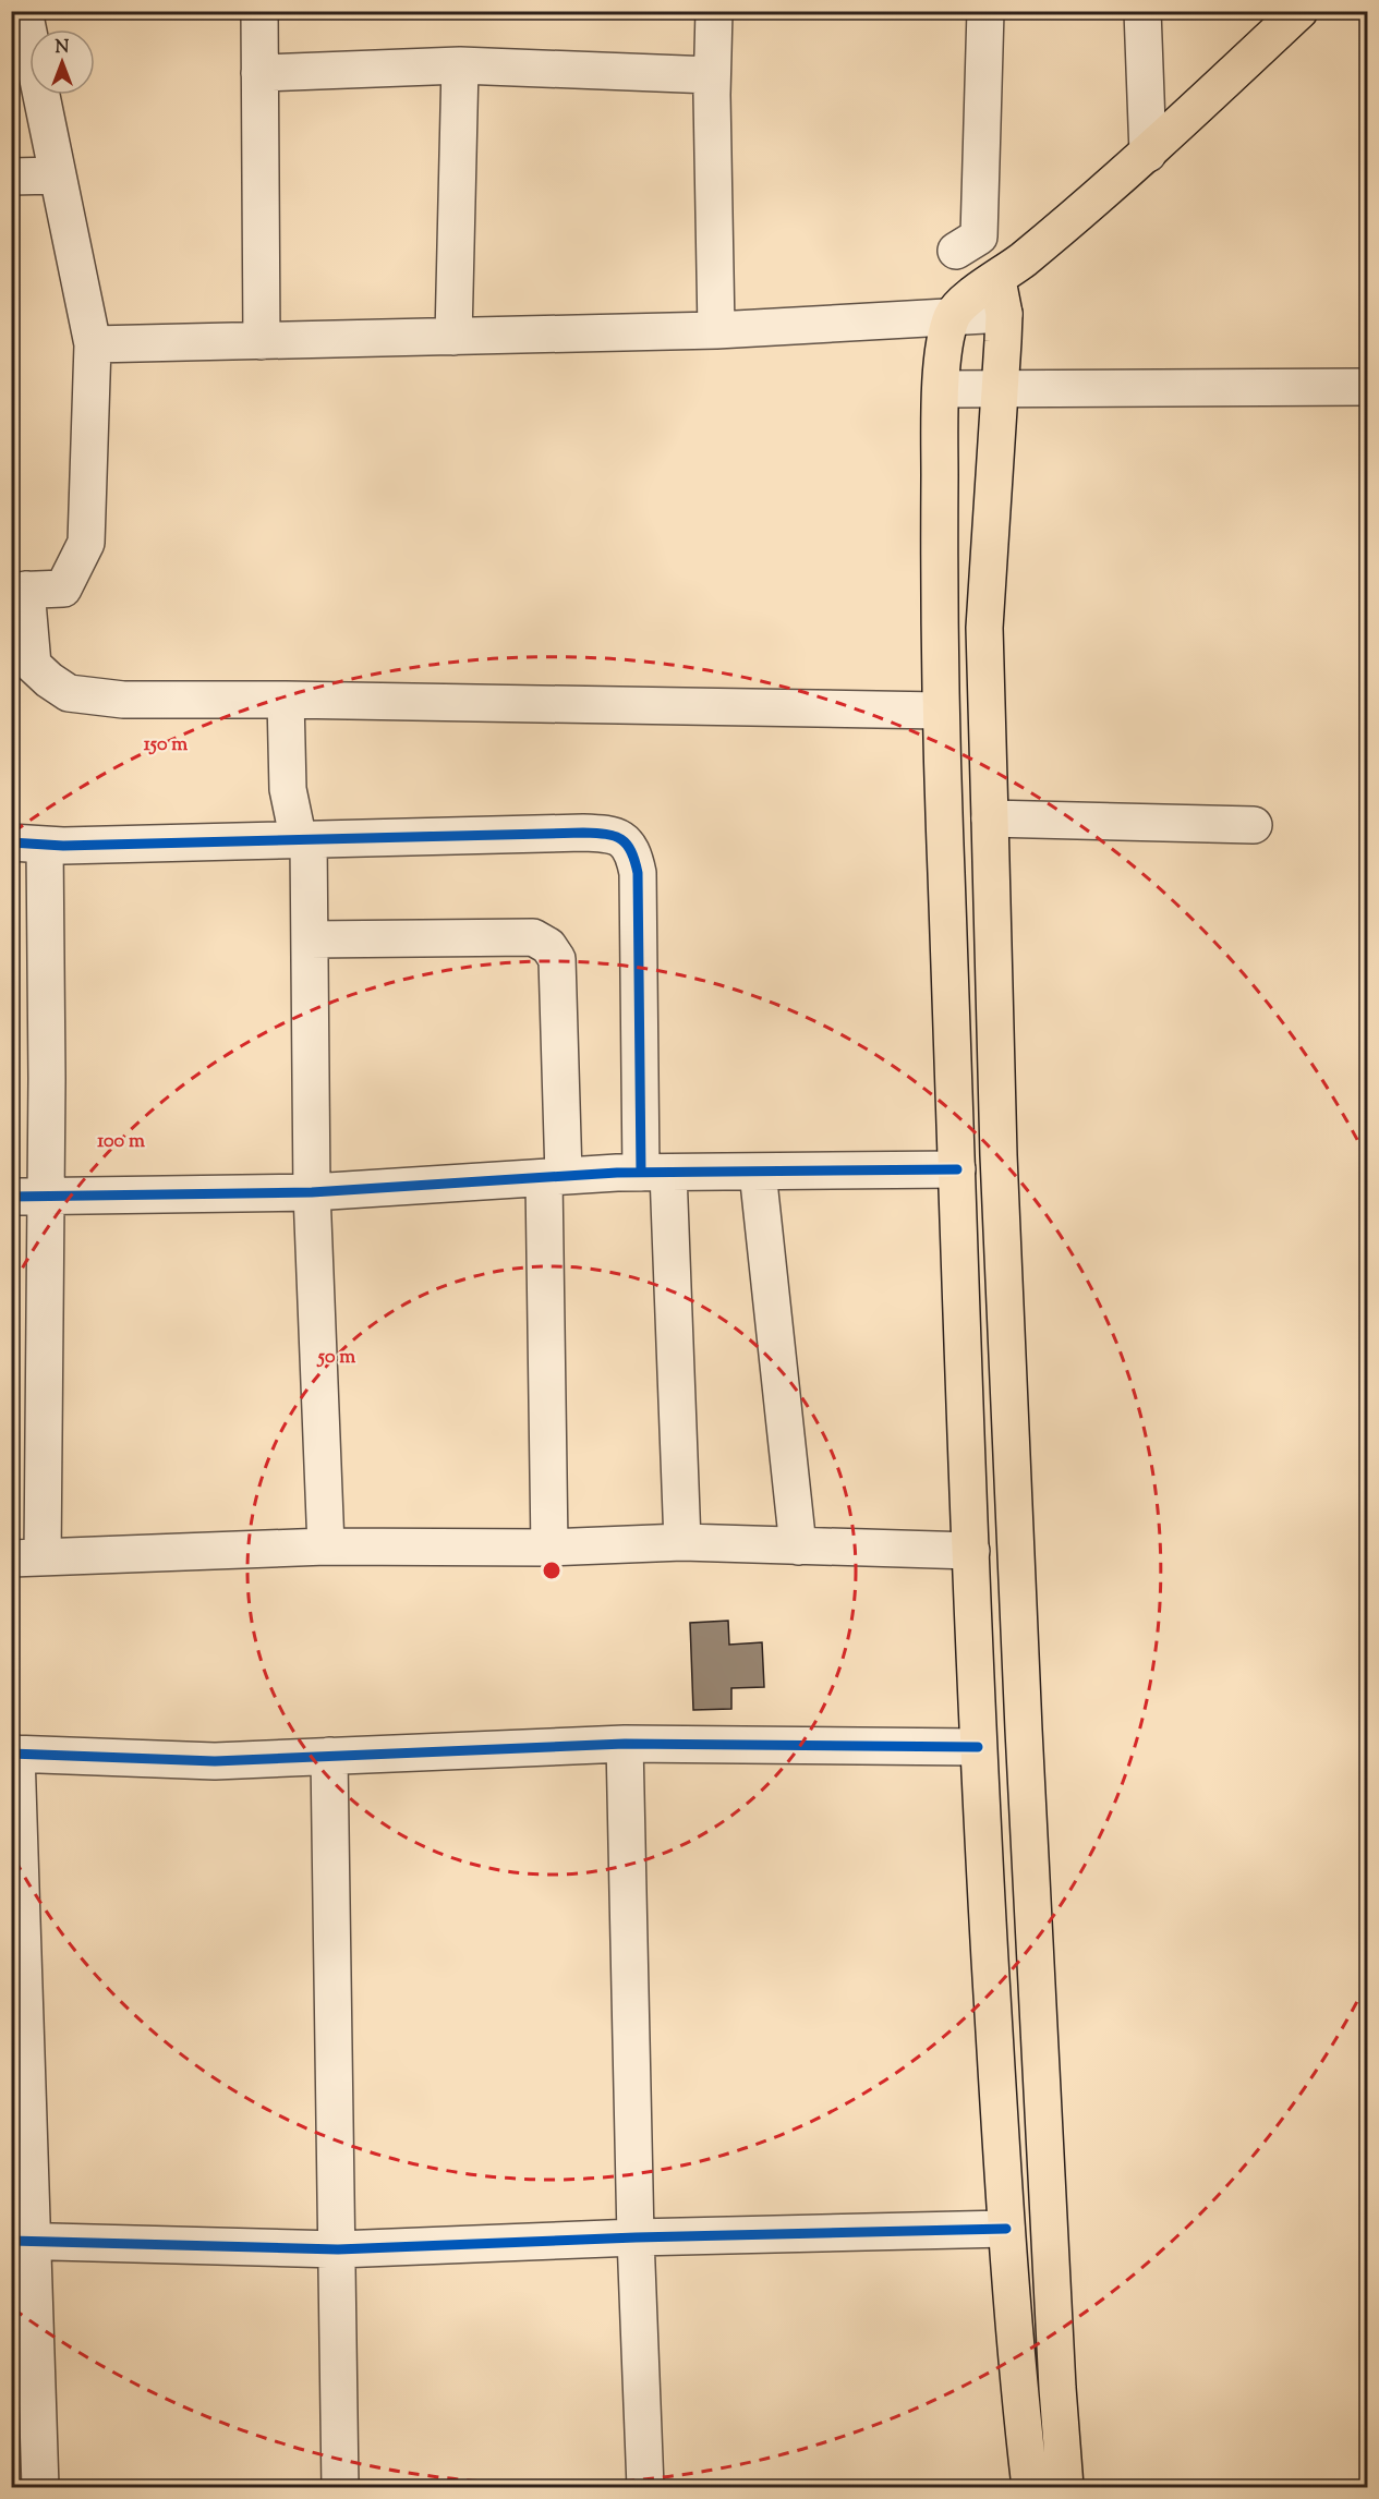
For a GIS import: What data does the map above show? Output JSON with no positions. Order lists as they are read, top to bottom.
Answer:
{
  "north": "top",
  "rings": ["150 m", "100 m", "50 m"]
}
